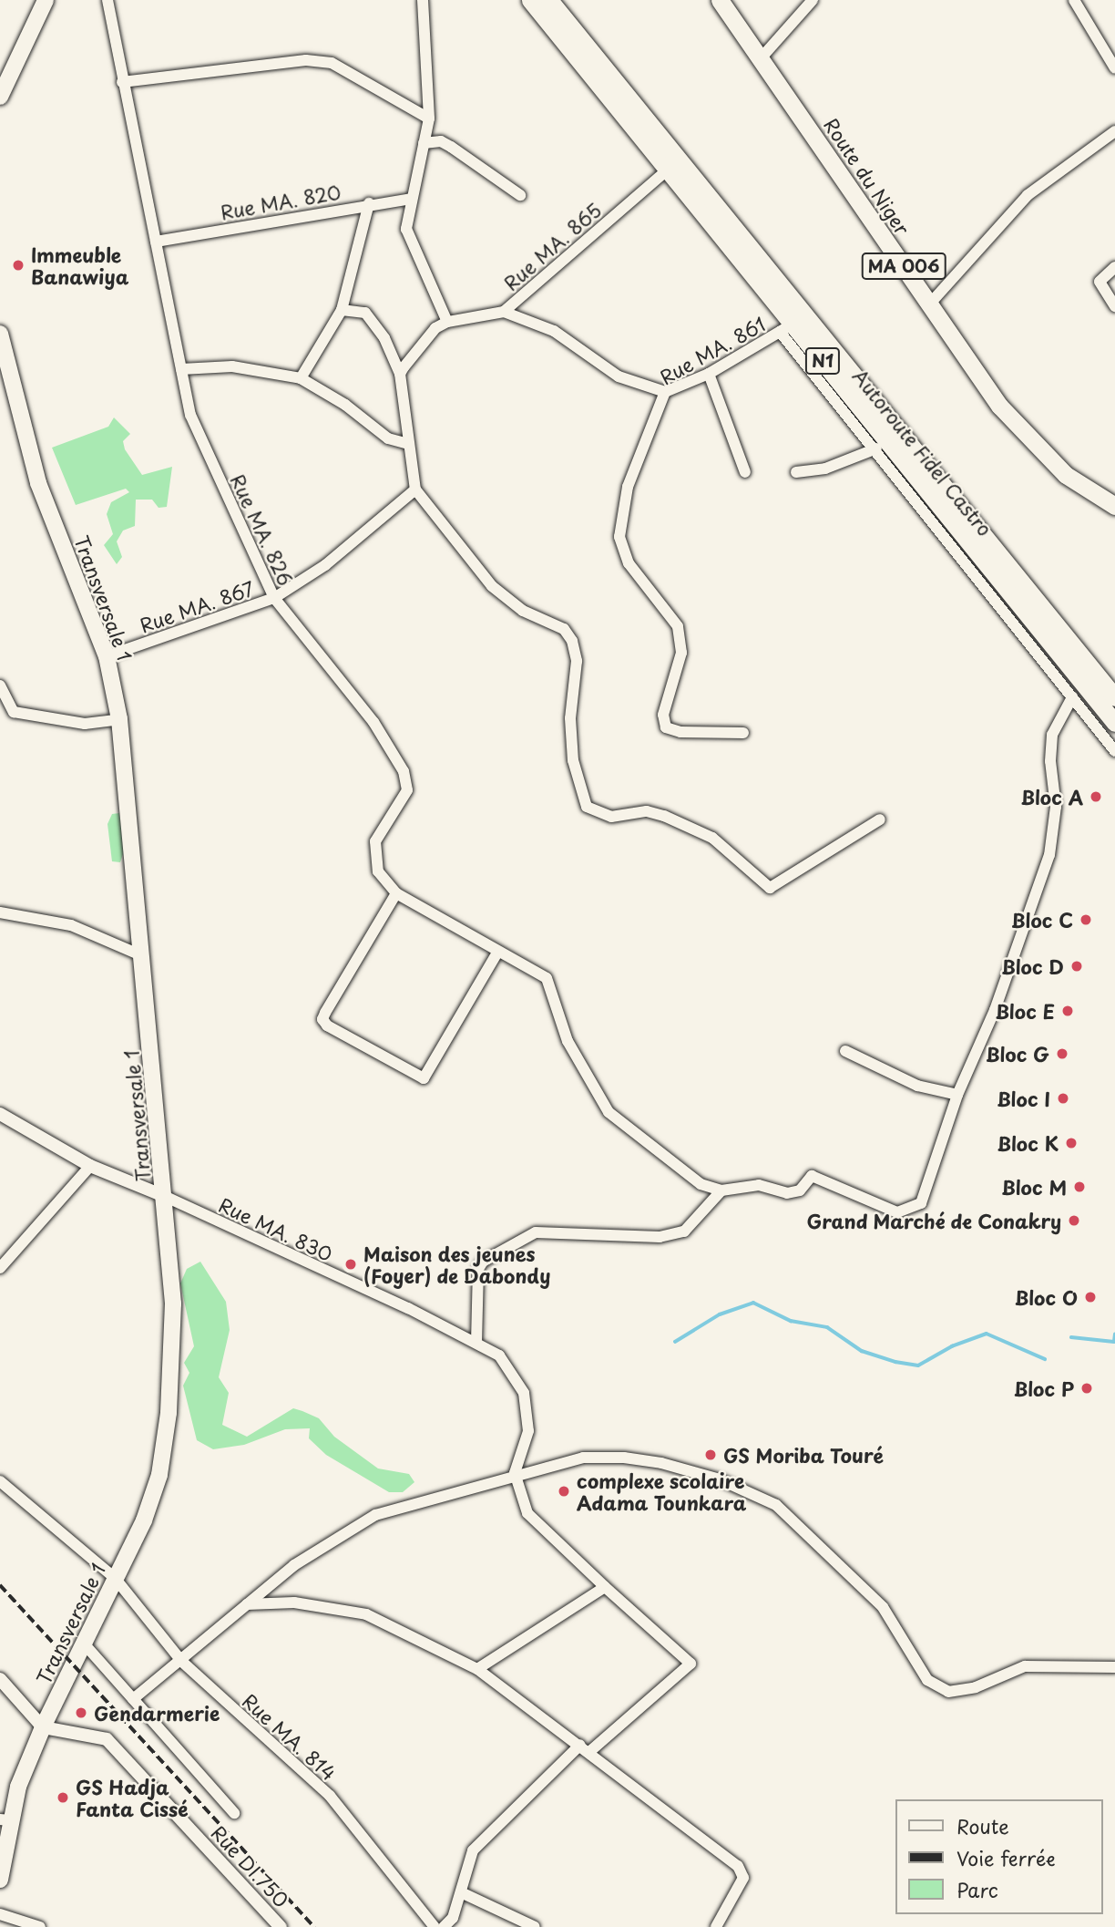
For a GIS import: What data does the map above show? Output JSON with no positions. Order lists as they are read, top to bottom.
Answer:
{
  "streets": {
    "main road": [
      "Route du Niger",
      "MA 006",
      "N1",
      "Autoroute Fidel Castro",
      "Transversale 1"
    ],
    "street": [
      "Rue MA. 820",
      "Rue MA. 865",
      "Rue MA. 861",
      "Rue MA. 826",
      "Rue MA. 867",
      "Rue MA. 830",
      "Rue MA. 814",
      "Rue DI.750"
    ]
  },
  "crossings": [
    ["Rue MA. 820", "Rue MA. 826"],
    ["Rue MA. 865", "Autoroute Fidel Castro"],
    ["Rue MA. 861", "Autoroute Fidel Castro"],
    ["Rue MA. 826", "Rue MA. 867"],
    ["Transversale 1", "Rue MA. 867"],
    ["Transversale 1", "Rue MA. 830"],
    ["Transversale 1", "Rue MA. 814"],
    ["Transversale 1", "Rue DI.750"]
  ],
  "places": [
    "Immeuble Banawiya",
    "Bloc A",
    "Bloc C",
    "Bloc D",
    "Bloc E",
    "Bloc G",
    "Bloc I",
    "Bloc K",
    "Bloc M",
    "Grand Marché de Conakry",
    "Maison des jeunes (Foyer) de Dabondy",
    "Bloc O",
    "Bloc P",
    "GS Moriba Touré",
    "complexe scolaire Adama Tounkara",
    "Gendarmerie",
    "GS Hadja Fanta Cissé"
  ],
  "legend": ["Route", "Voie ferrée", "Parc"]
}
